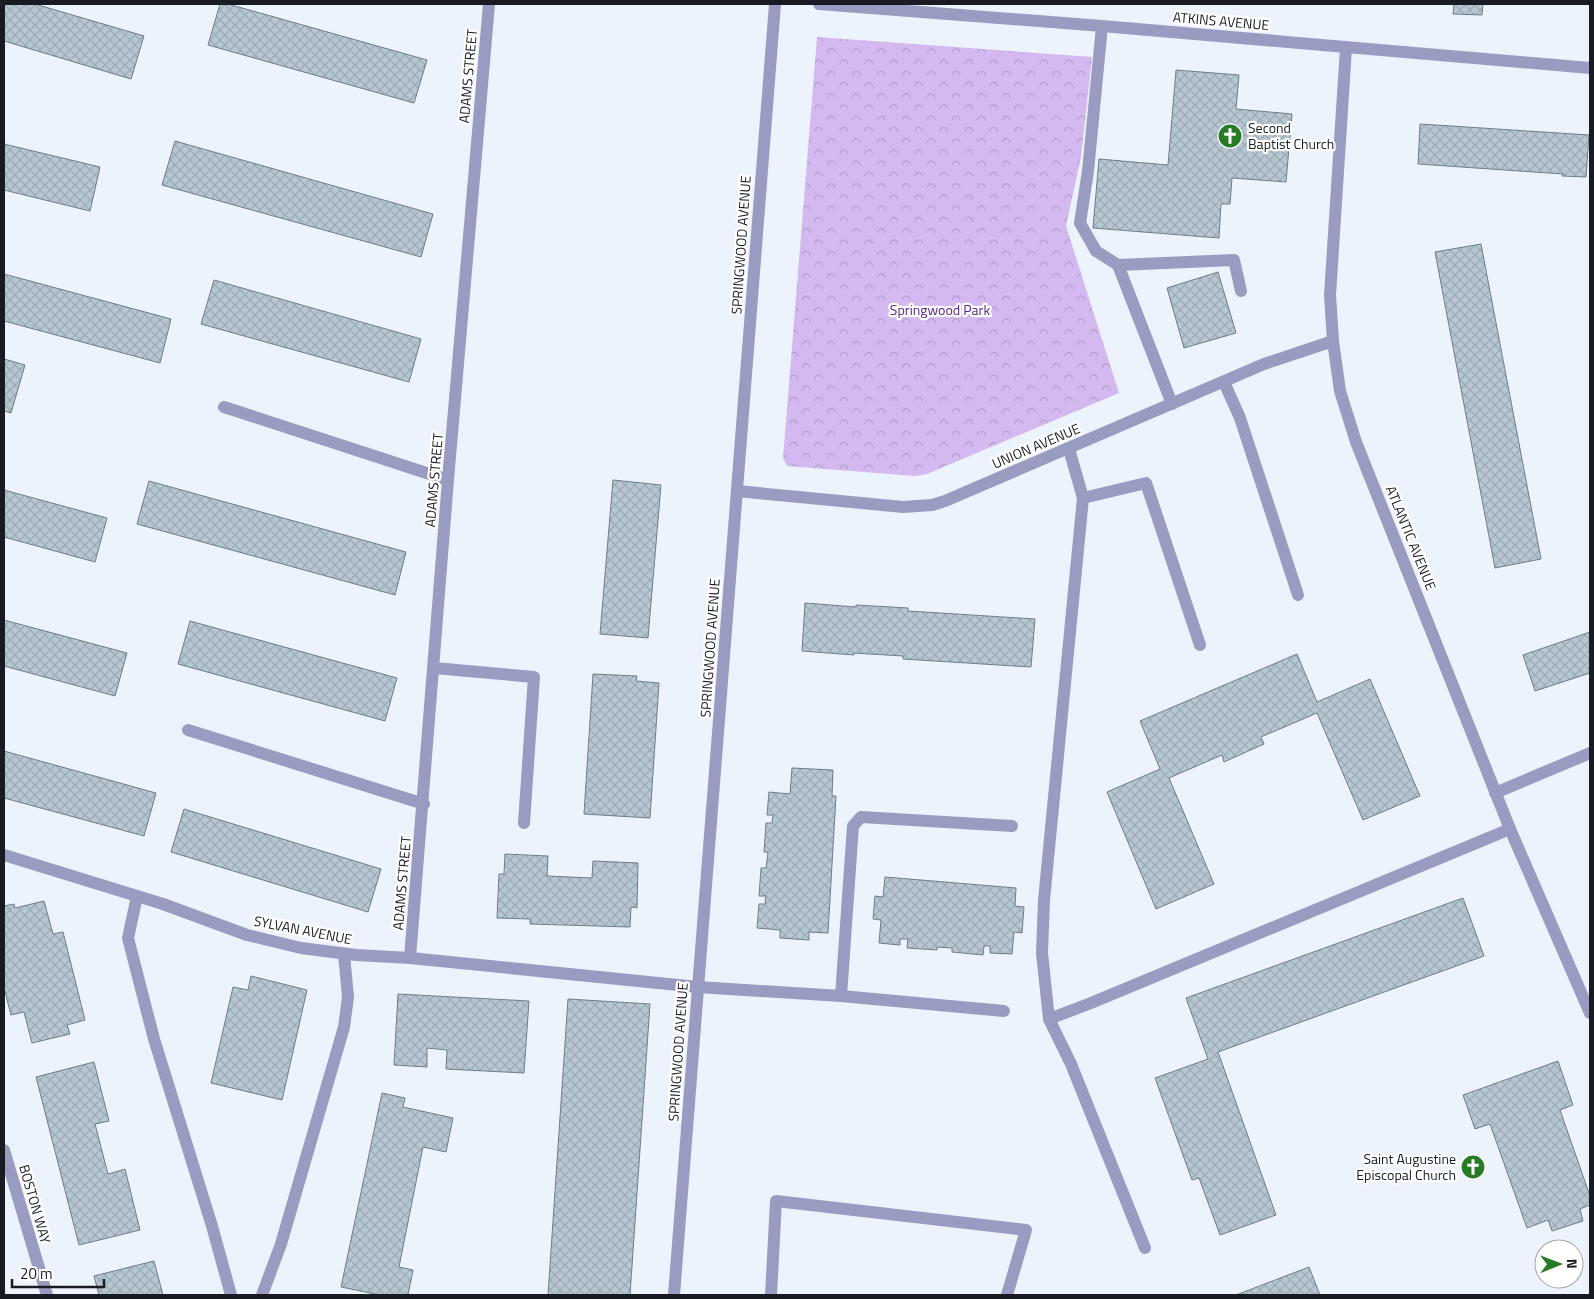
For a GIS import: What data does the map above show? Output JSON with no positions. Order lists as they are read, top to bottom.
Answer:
{
  "streets": {
    "street": [
      "ATKINS AVENUE",
      "ADAMS STREET",
      "SPRINGWOOD AVENUE",
      "UNION AVENUE",
      "ATLANTIC AVENUE",
      "SYLVAN AVENUE",
      "BOSTON WAY"
    ]
  },
  "crossings": [
    ["ATKINS AVENUE", "ATLANTIC AVENUE"],
    ["ADAMS STREET", "SYLVAN AVENUE"],
    ["SPRINGWOOD AVENUE", "UNION AVENUE"],
    ["SPRINGWOOD AVENUE", "SYLVAN AVENUE"],
    ["UNION AVENUE", "ATLANTIC AVENUE"]
  ],
  "parks": ["Springwood Park"],
  "places": {
    "church": ["Second Baptist Church", "Saint Augustine Episcopal Church"]
  },
  "scale_bar": "20 m",
  "north": "right"
}
